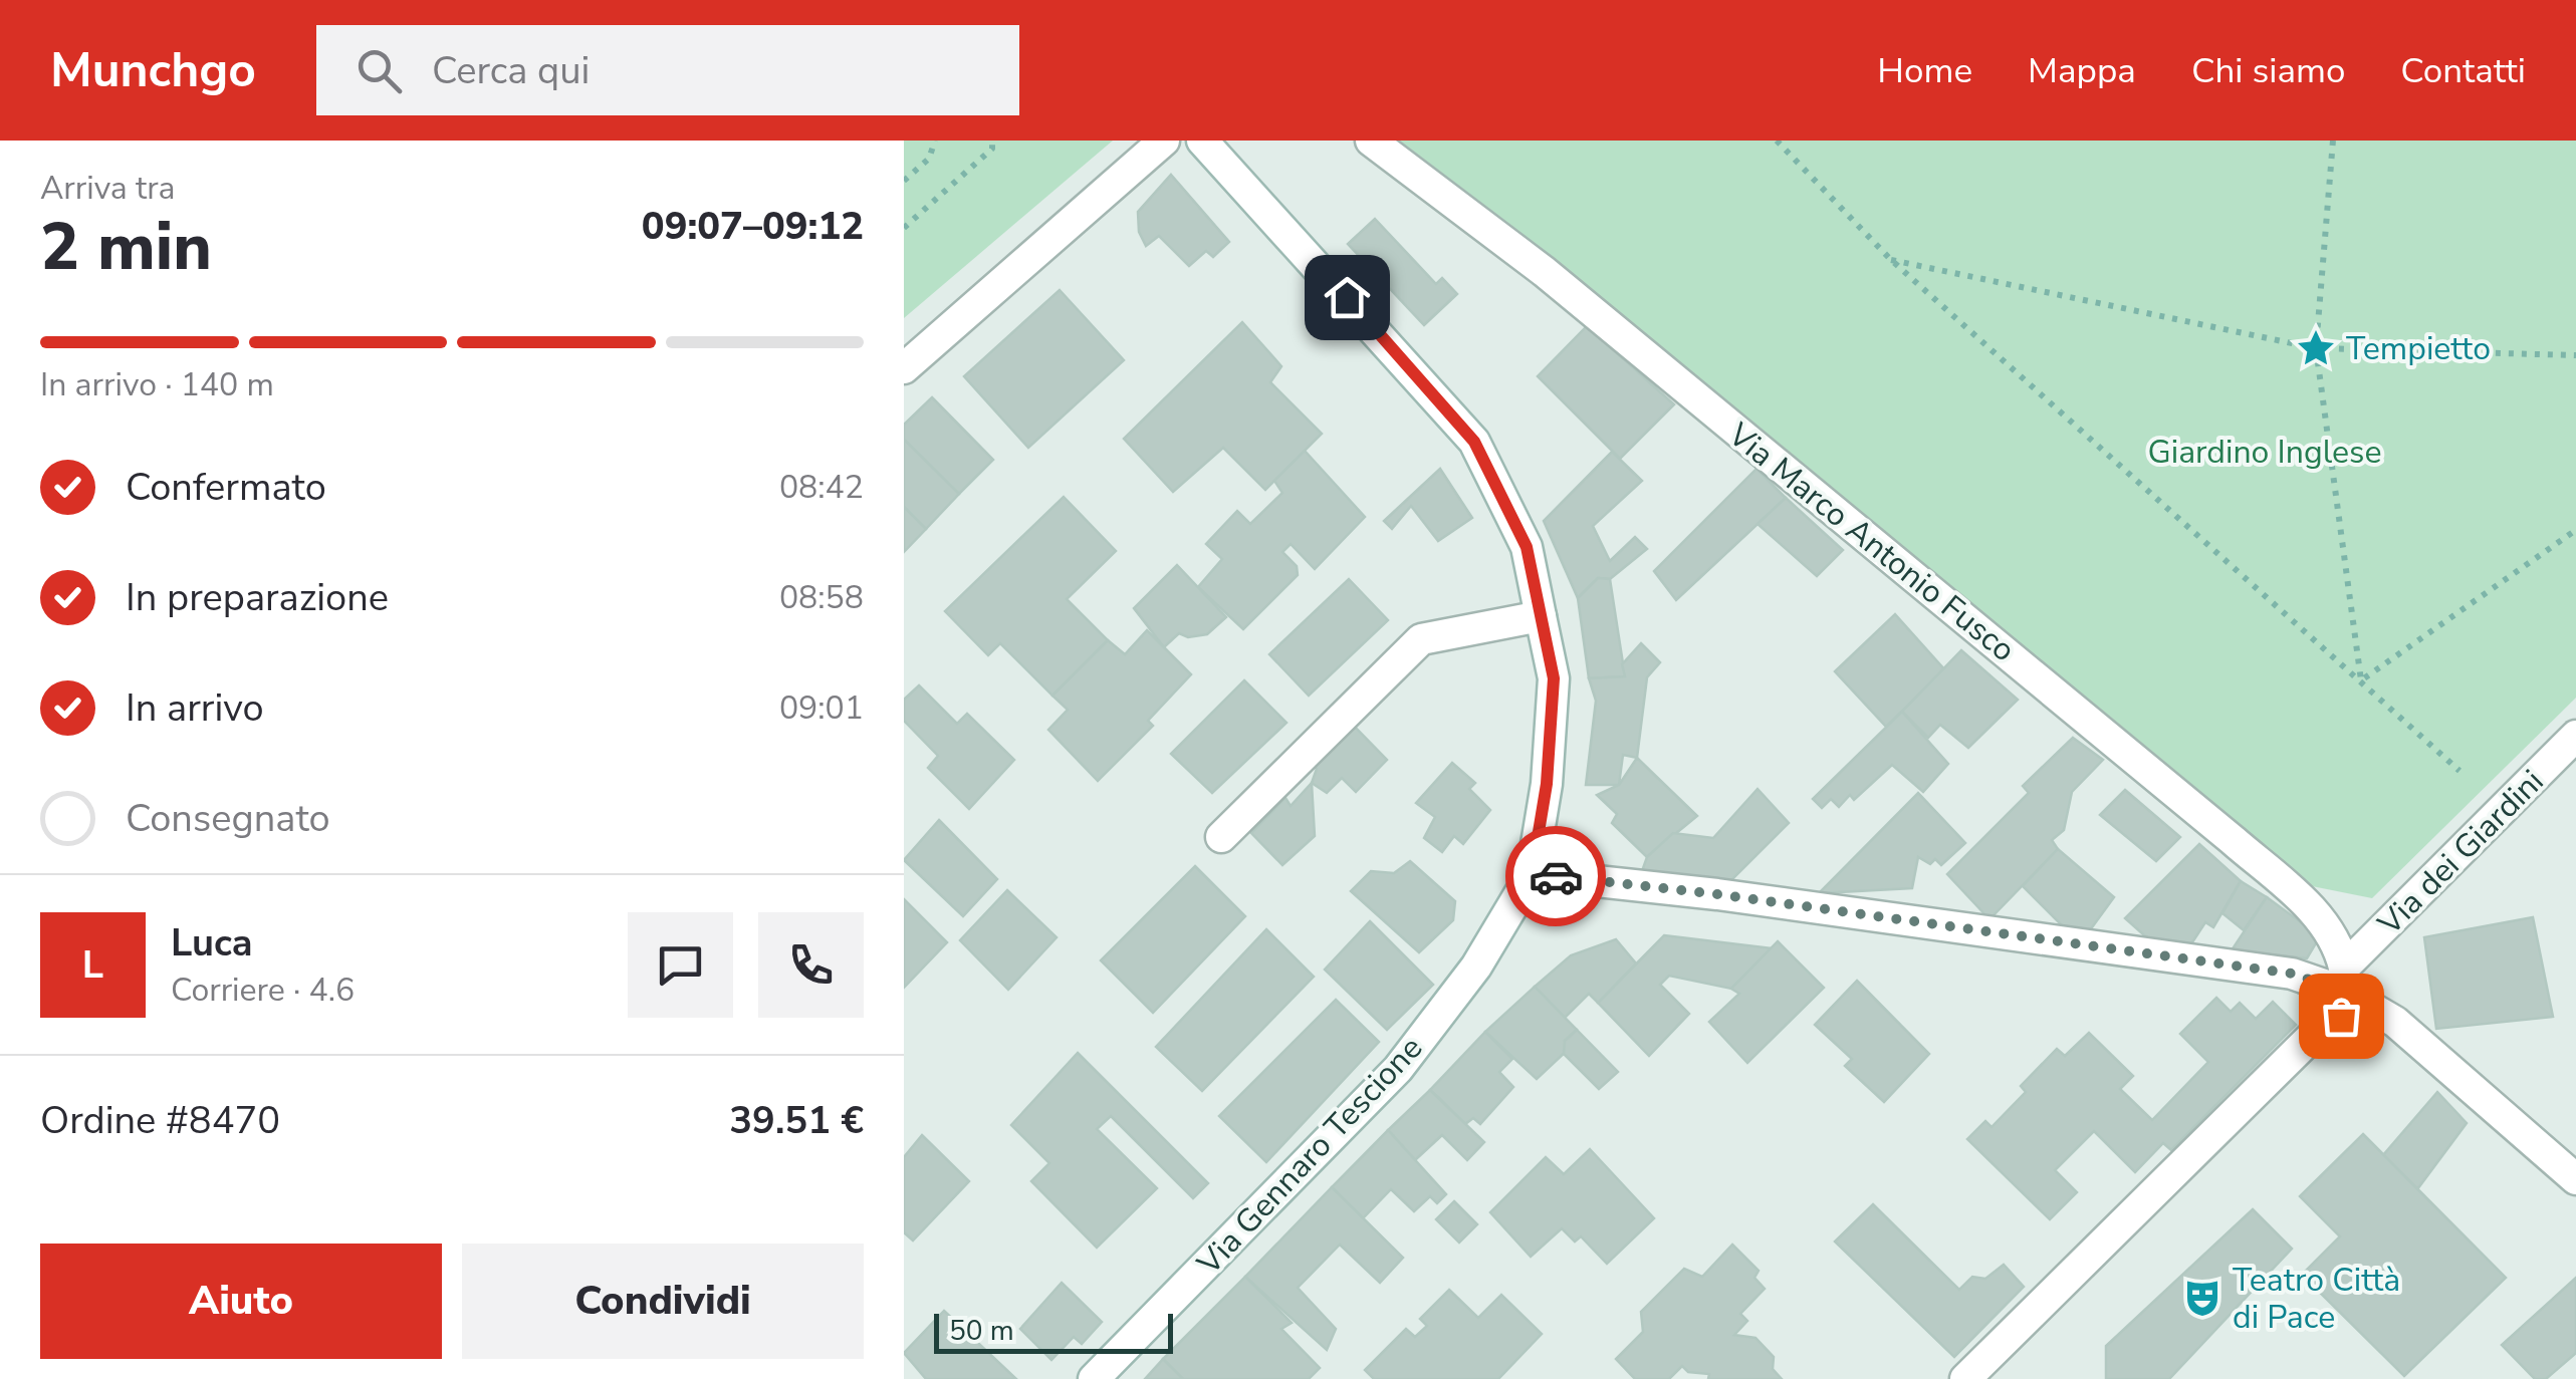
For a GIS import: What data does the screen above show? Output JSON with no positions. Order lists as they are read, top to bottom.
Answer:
{
  "streets": {
    "street": ["Via Marco Antonio Fusco", "Via dei Giardini", "Via Gennaro Tescione"]
  },
  "crossings": [
    ["Via Marco Antonio Fusco", "Via dei Giardini"]
  ],
  "parks": ["Giardino Inglese"],
  "places": {
    "place": ["Tempietto"],
    "theatre": ["Teatro Città di Pace"]
  },
  "scale_bar": "50 m",
  "page": {
    "header": "Munchgo",
    "search": "Cerca qui",
    "nav": [
      "Home",
      "Mappa",
      "Chi siamo",
      "Contatti"
    ],
    "heading": ["2 min", "Arriva tra", "09:07–09:12"],
    "panel": [
      "Luca",
      "Corriere · 4.6",
      "Ordine #8470",
      "39.51 €"
    ],
    "bar": "In arrivo · 140 m",
    "list": [
      ["Confermato", "08:42"],
      ["In preparazione", "08:58"],
      ["In arrivo", "09:01"],
      "Consegnato"
    ],
    "round": "L",
    "buttons": ["Aiuto", "Condividi"],
    "scale": "50 m"
  }
}
